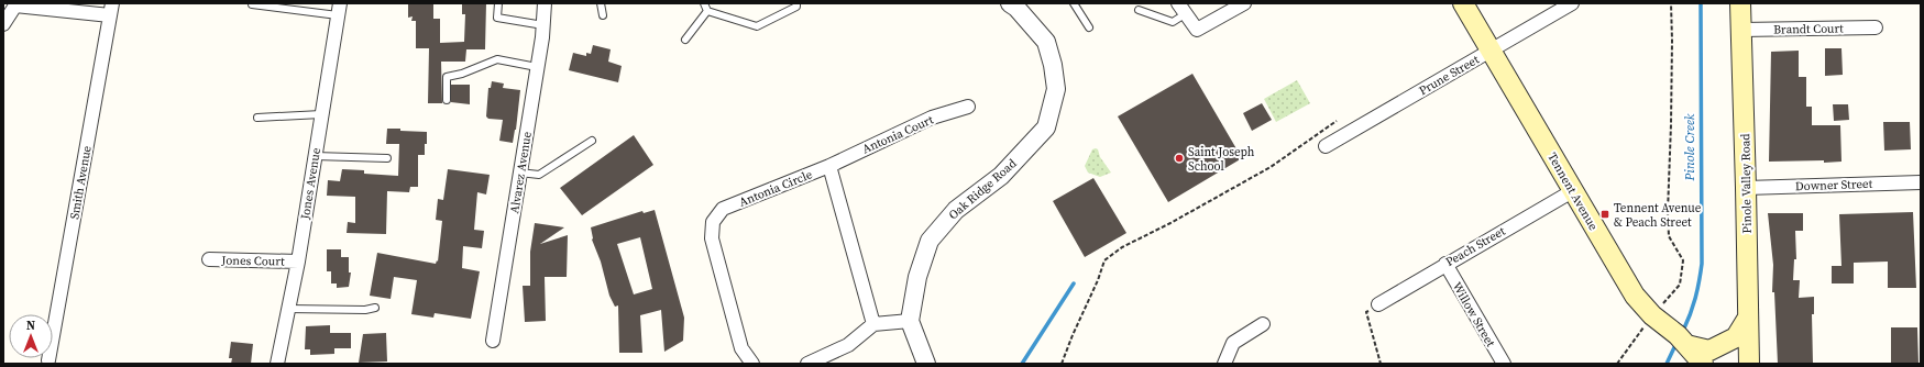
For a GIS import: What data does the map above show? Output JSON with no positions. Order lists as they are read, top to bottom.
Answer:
{
  "streets": {
    "main road": ["Pinole Valley Road", "Tennent Avenue"],
    "street": [
      "Brandt Court",
      "Prune Street",
      "Antonia Court",
      "Alvarez Avenue",
      "Smith Avenue",
      "Jones Avenue",
      "Downer Street",
      "Antonia Circle",
      "Oak Ridge Road",
      "Peach Street",
      "Jones Court",
      "Willow Street"
    ]
  },
  "crossings": [
    ["Brandt Court", "Pinole Valley Road"],
    ["Prune Street", "Tennent Avenue"],
    ["Antonia Court", "Antonia Circle"],
    ["Jones Avenue", "Jones Court"],
    ["Pinole Valley Road", "Downer Street"],
    ["Tennent Avenue", "Peach Street"],
    ["Peach Street", "Willow Street"]
  ],
  "water": ["Pinole Creek"],
  "places": {
    "other": ["Saint Joseph School"],
    "transit": ["Tennent Avenue & Peach Street"]
  },
  "north": "top"
}
